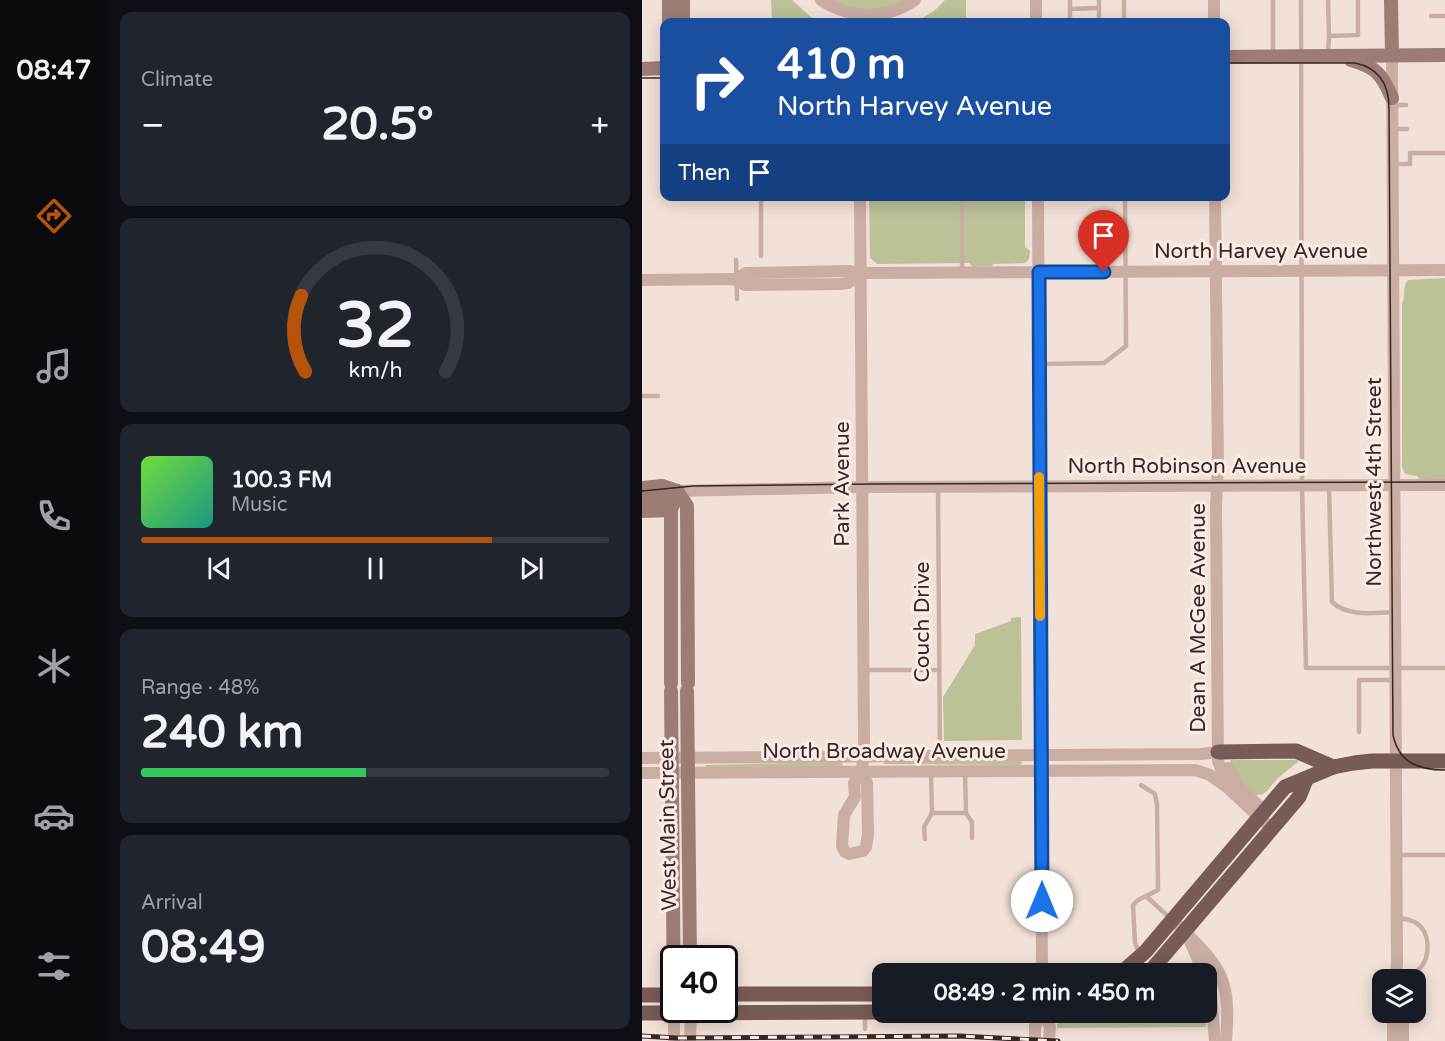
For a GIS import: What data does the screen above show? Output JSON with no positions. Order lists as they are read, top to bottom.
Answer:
{
  "streets": {
    "main road": ["North Robinson Avenue", "Northwest 4th Street", "West Main Street"],
    "street": [
      "North Harvey Avenue",
      "Park Avenue",
      "Dean A McGee Avenue",
      "North Broadway Avenue"
    ],
    "lane": ["Couch Drive"]
  },
  "crossings": [
    ["North Harvey Avenue", "Northwest 4th Street"],
    ["North Harvey Avenue", "Park Avenue"],
    ["North Harvey Avenue", "Dean A McGee Avenue"],
    ["North Robinson Avenue", "Northwest 4th Street"],
    ["North Robinson Avenue", "Park Avenue"],
    ["North Robinson Avenue", "Dean A McGee Avenue"],
    ["North Robinson Avenue", "Couch Drive"],
    ["North Robinson Avenue", "West Main Street"],
    ["Park Avenue", "North Broadway Avenue"],
    ["Dean A McGee Avenue", "North Broadway Avenue"],
    ["Couch Drive", "North Broadway Avenue"],
    ["North Broadway Avenue", "West Main Street"]
  ],
  "page": {
    "tabs": "08:47",
    "tile": [
      "Climate",
      ["Range · 48%", "240 km"],
      ["Arrival", "08:49"]
    ],
    "turn": ["410 m", "North Harvey Avenue"],
    "heat": ["−", "20.5°", "+"],
    "then": "Then",
    "song": ["100.3 FM", "Music"],
    "limit": "40",
    "trip": "08:49 · 2 min · 450 m",
    "gauge": ["32", "km/h"]
  }
}
